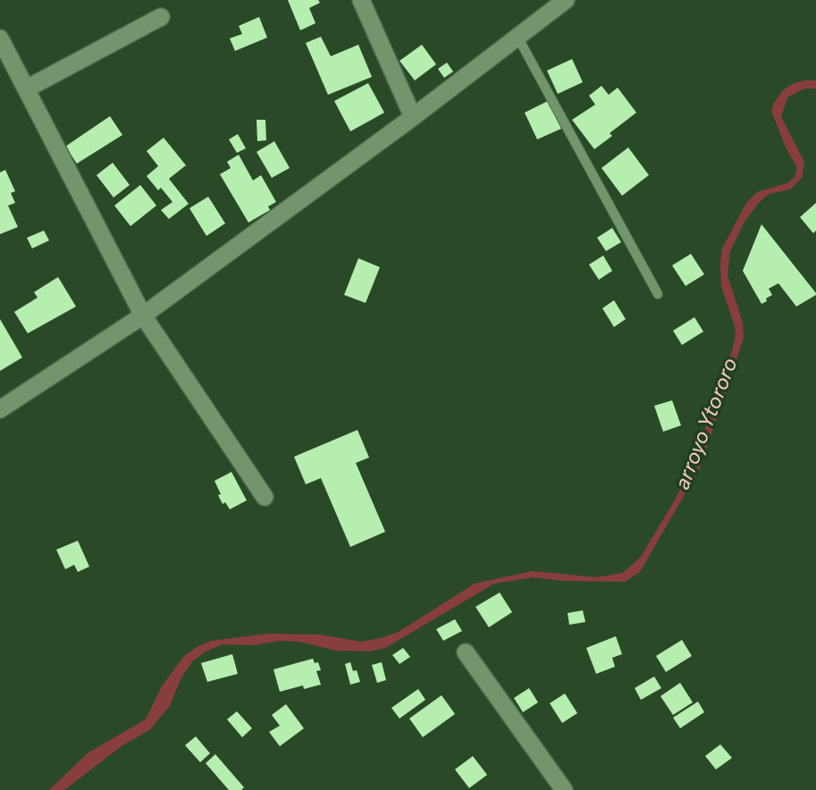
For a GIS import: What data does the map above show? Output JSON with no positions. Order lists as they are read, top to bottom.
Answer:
{
  "water": ["arroyo Ytororo"]
}
